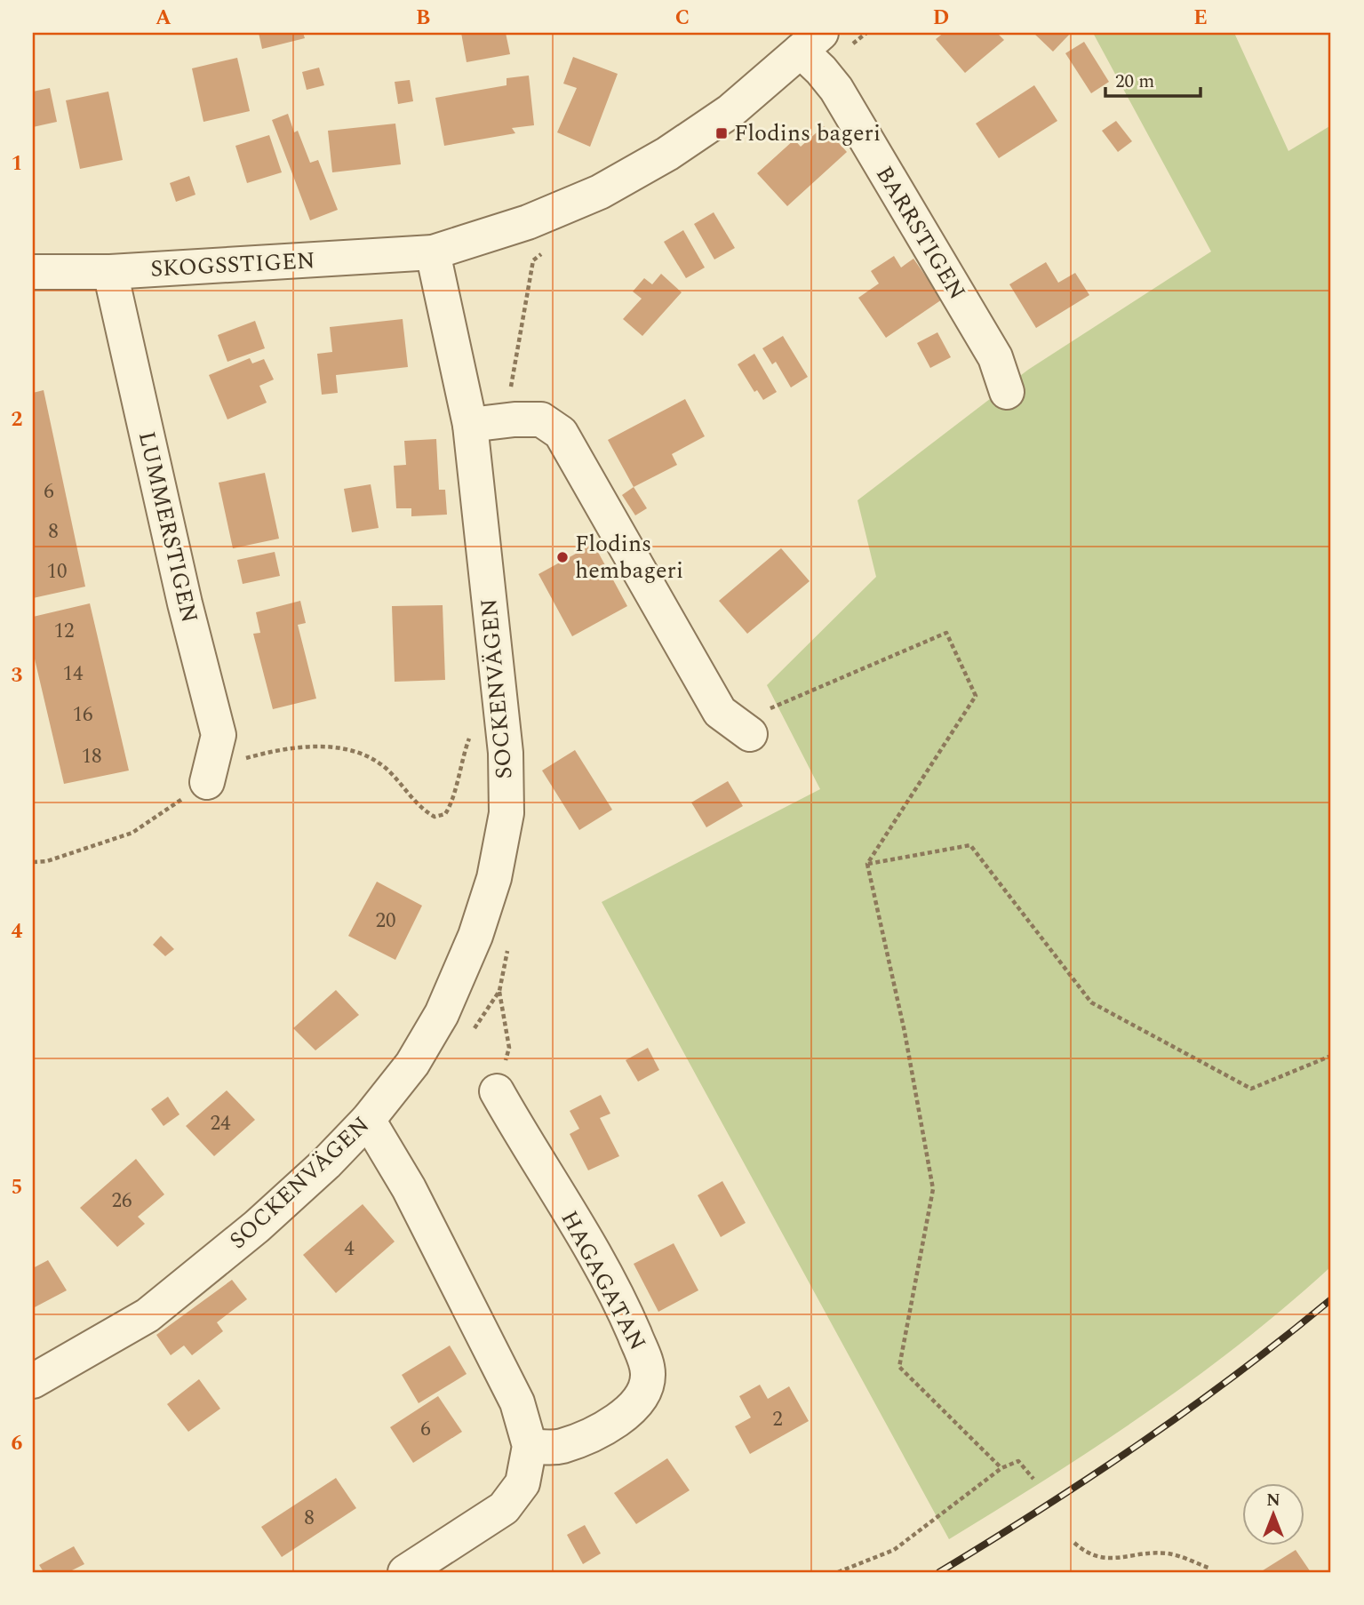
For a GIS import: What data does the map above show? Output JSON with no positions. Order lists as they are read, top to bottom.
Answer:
{
  "streets": {
    "street": [
      "BARRSTIGEN",
      "SKOGSSTIGEN",
      "LUMMERSTIGEN",
      "SOCKENVÄGEN",
      "HAGAGATAN"
    ]
  },
  "crossings": [
    ["SKOGSSTIGEN", "LUMMERSTIGEN"],
    ["SKOGSSTIGEN", "SOCKENVÄGEN"]
  ],
  "places": {
    "transit": ["Flodins bageri"],
    "other": ["Flodins hembageri"]
  },
  "house_numbers": [
    "6",
    "8",
    "10",
    "12",
    "14",
    "16",
    "18",
    "20",
    "24",
    "26",
    "4",
    "2",
    "6",
    "8"
  ],
  "scale_bar": "20 m",
  "north": "top",
  "grid": {
    "columns": [
      "A",
      "B",
      "C",
      "D",
      "E"
    ],
    "rows": [
      "1",
      "2",
      "3",
      "4",
      "5",
      "6"
    ]
  }
}
